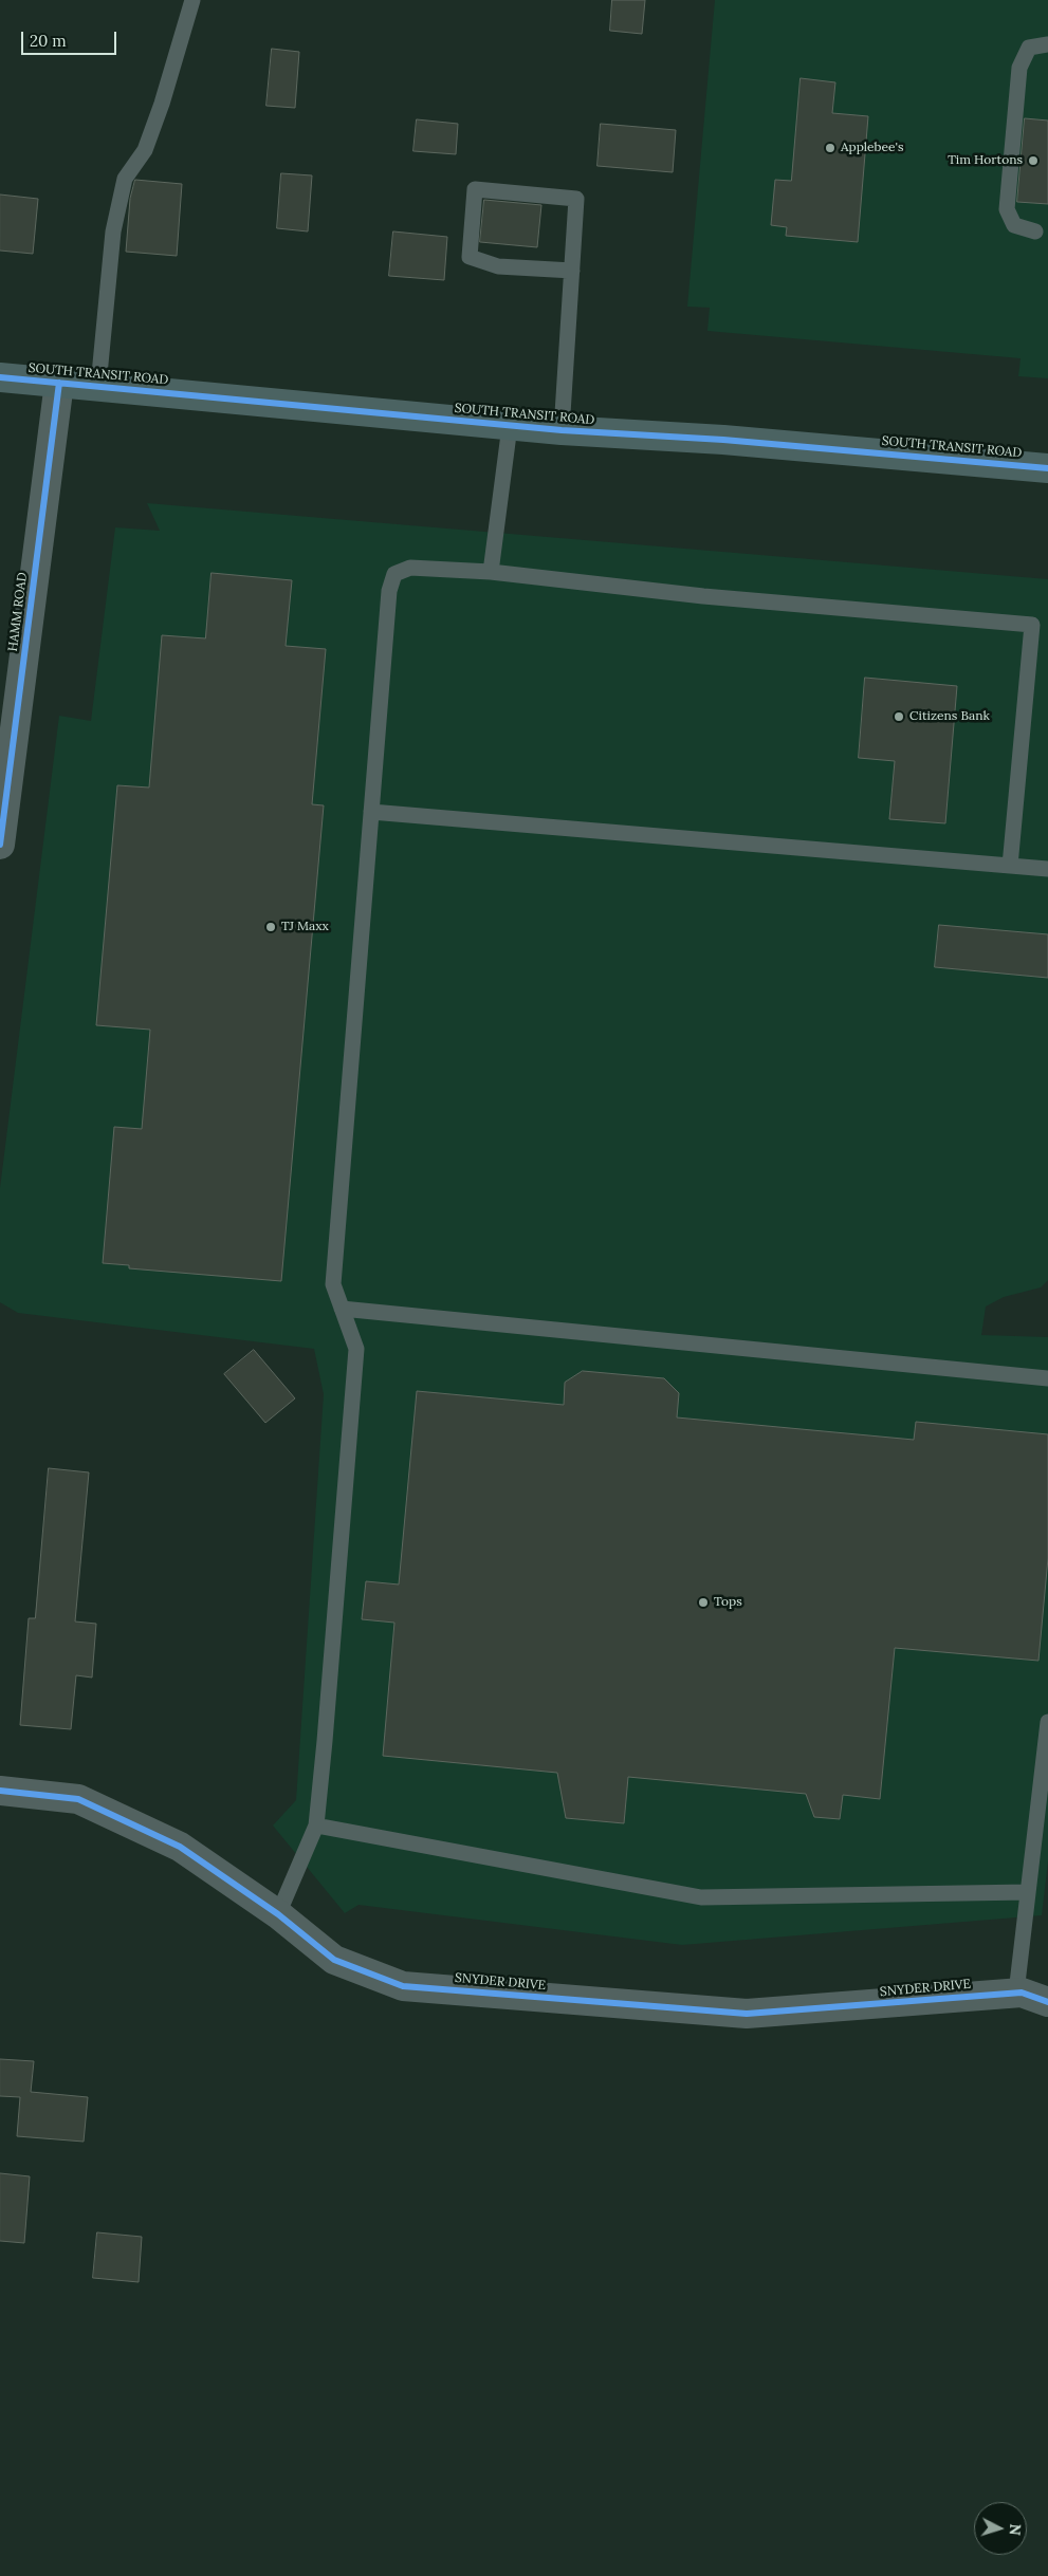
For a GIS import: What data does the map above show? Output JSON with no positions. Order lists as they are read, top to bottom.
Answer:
{
  "streets": {
    "highway": ["SOUTH TRANSIT ROAD"],
    "street": ["HAMM ROAD", "SNYDER DRIVE"]
  },
  "crossings": [
    ["SOUTH TRANSIT ROAD", "HAMM ROAD"]
  ],
  "places": [
    "Applebee's",
    "Tim Hortons",
    "Citizens Bank",
    "TJ Maxx",
    "Tops"
  ],
  "scale_bar": "20 m",
  "north": "right"
}
